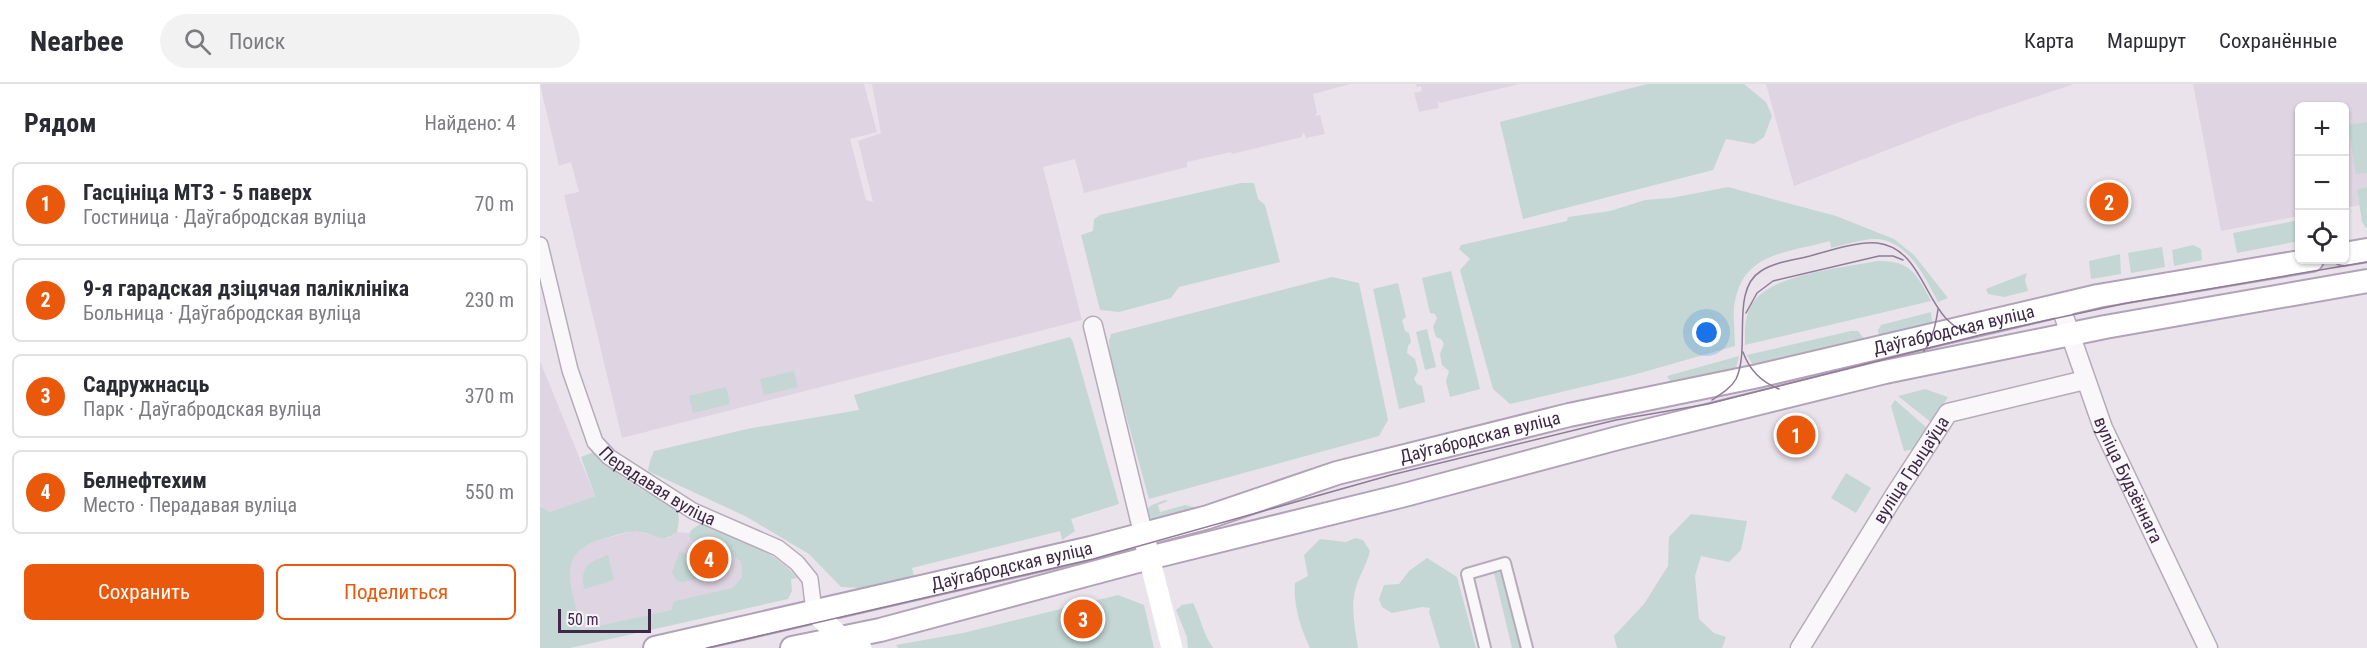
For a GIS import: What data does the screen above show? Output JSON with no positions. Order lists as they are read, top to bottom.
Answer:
{
  "streets": {
    "main road": ["Даўгабродская вуліца", "Перадавая вуліца"],
    "street": ["вуліца Грыцаўца", "вуліца Будзённага"]
  },
  "crossings": [
    ["Даўгабродская вуліца", "вуліца Будзённага"],
    ["Даўгабродская вуліца", "Перадавая вуліца"],
    ["вуліца Грыцаўца", "вуліца Будзённага"]
  ],
  "scale_bar": "50 m",
  "page": {
    "header": "Nearbee",
    "search": "Поиск",
    "nav": ["Карта", "Маршрут", "Сохранённые"],
    "heading": ["Рядом", "Найдено: 4"],
    "map_buttons": ["+", "−"],
    "list": [
      {
        "mark": "1",
        "name": "Гасцініца МТЗ - 5 паверх",
        "note": "Гостиница · Даўгабродская вуліца",
        "value": "70 m"
      },
      {
        "mark": "2",
        "name": "9-я гарадская дзіцячая паліклініка",
        "note": "Больница · Даўгабродская вуліца",
        "value": "230 m"
      },
      {
        "mark": "3",
        "name": "Садружнасць",
        "note": "Парк · Даўгабродская вуліца",
        "value": "370 m"
      },
      {
        "mark": "4",
        "name": "Белнефтехим",
        "note": "Место · Перадавая вуліца",
        "value": "550 m"
      }
    ],
    "pins": [
      "2",
      "1",
      "4",
      "3"
    ],
    "buttons": ["Сохранить", "Поделиться"],
    "scale": "50 m"
  }
}
